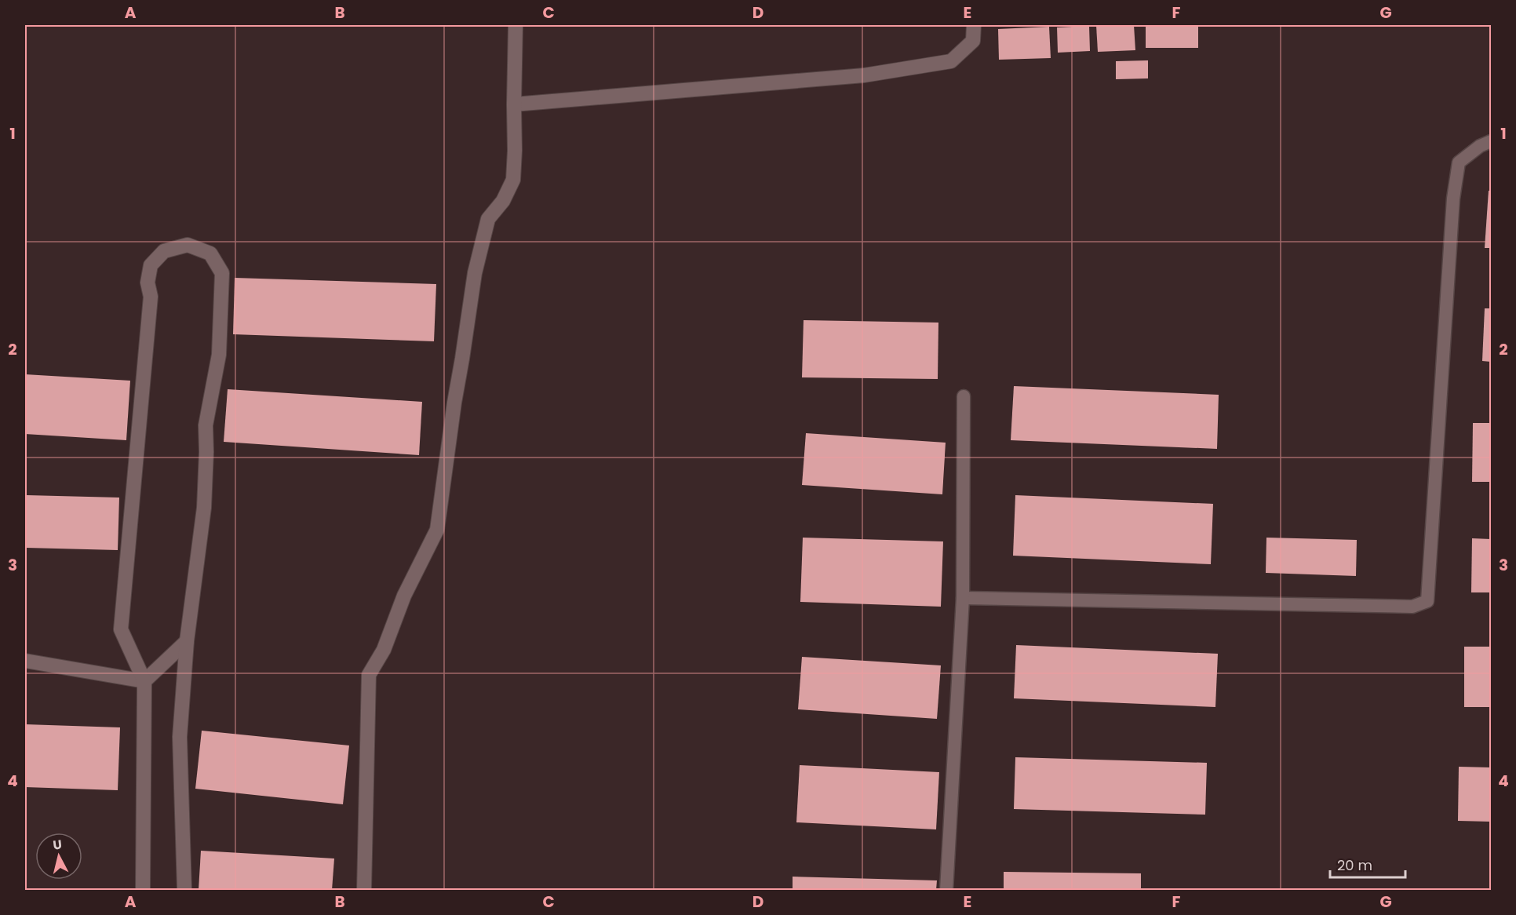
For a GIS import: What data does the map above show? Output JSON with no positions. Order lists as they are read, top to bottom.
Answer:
{
  "scale_bar": "20 m",
  "north": "top",
  "grid": {
    "columns": [
      "A",
      "B",
      "C",
      "D",
      "E",
      "F",
      "G"
    ],
    "rows": [
      "1",
      "2",
      "3",
      "4"
    ]
  }
}
